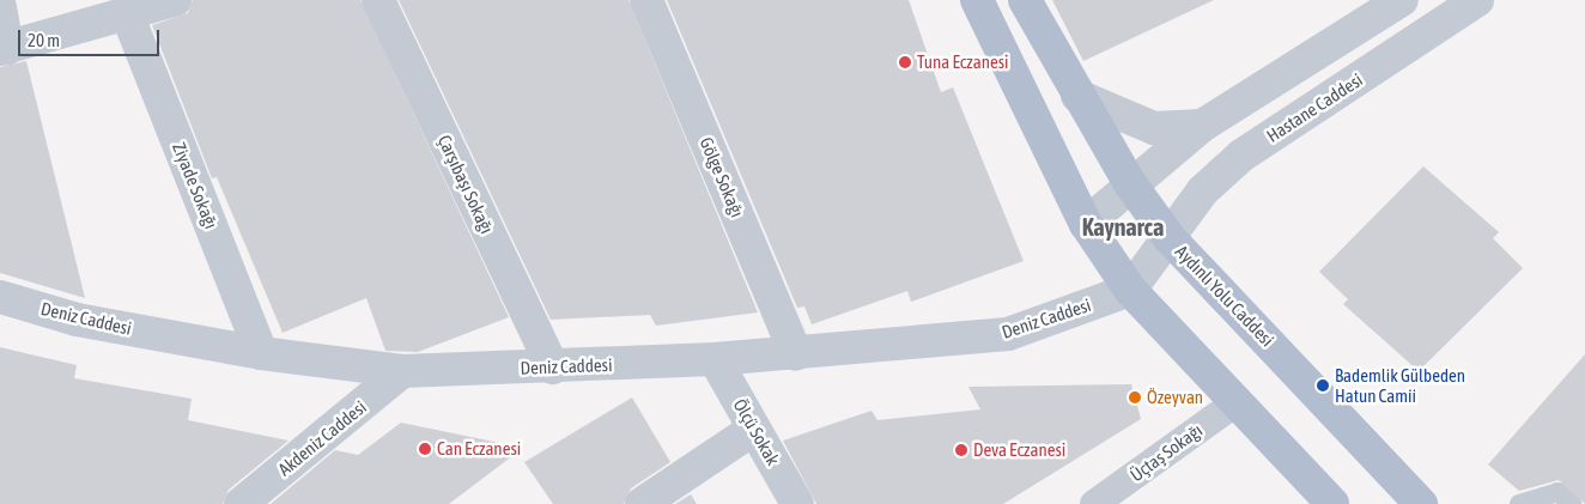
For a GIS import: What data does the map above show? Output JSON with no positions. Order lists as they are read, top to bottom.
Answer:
{
  "streets": {
    "main road": ["Aydınlı Yolu Caddesi"],
    "street": [
      "Hastane Caddesi",
      "Gölge Sokağı",
      "Çarşıbaşı Sokağı",
      "Ziyade Sokağı",
      "Deniz Caddesi",
      "Ölçü Sokak",
      "Akdeniz Caddesi",
      "Üçtaş Sokağı"
    ]
  },
  "crossings": [
    ["Hastane Caddesi", "Aydınlı Yolu Caddesi"],
    ["Hastane Caddesi", "Deniz Caddesi"],
    ["Gölge Sokağı", "Deniz Caddesi"],
    ["Çarşıbaşı Sokağı", "Deniz Caddesi"],
    ["Ziyade Sokağı", "Deniz Caddesi"],
    ["Deniz Caddesi", "Ölçü Sokak"],
    ["Deniz Caddesi", "Akdeniz Caddesi"]
  ],
  "districts": ["Kaynarca"],
  "places": [
    "Tuna Eczanesi",
    "Bademli̇k Gülbeden Hatun Cami̇i̇",
    "Özeyvan",
    "Can Eczanesi",
    "Deva Eczanesi"
  ],
  "scale_bar": "20 m"
}
